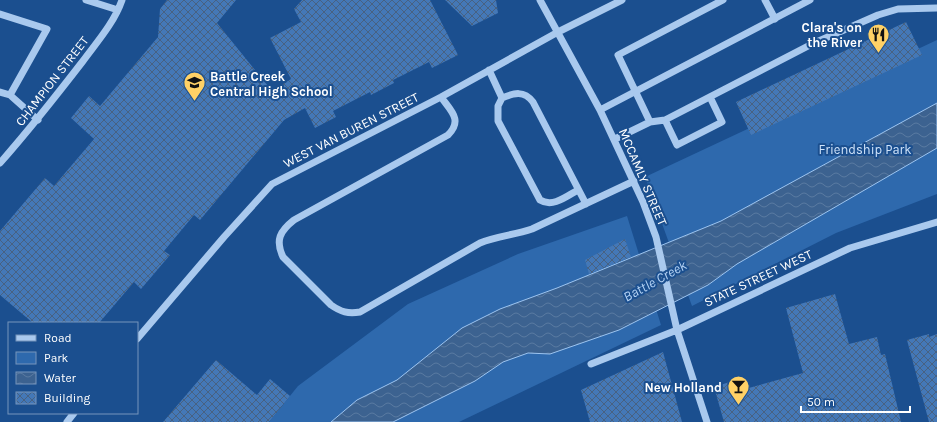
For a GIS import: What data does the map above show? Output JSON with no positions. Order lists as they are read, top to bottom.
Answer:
{
  "streets": {
    "street": [
      "CHAMPION STREET",
      "WEST VAN BUREN STREET",
      "MCCAMLY STREET",
      "STATE STREET WEST"
    ]
  },
  "crossings": [
    ["WEST VAN BUREN STREET", "MCCAMLY STREET"],
    ["MCCAMLY STREET", "STATE STREET WEST"]
  ],
  "water": ["Battle Creek"],
  "parks": ["Friendship Park"],
  "places": {
    "restaurant": ["Clara's on the River"],
    "school or university": ["Battle Creek Central High School"],
    "bar": ["New Holland"]
  },
  "legend": [
    "Road",
    "Park",
    "Water",
    "Building"
  ],
  "scale_bar": "50 m"
}
